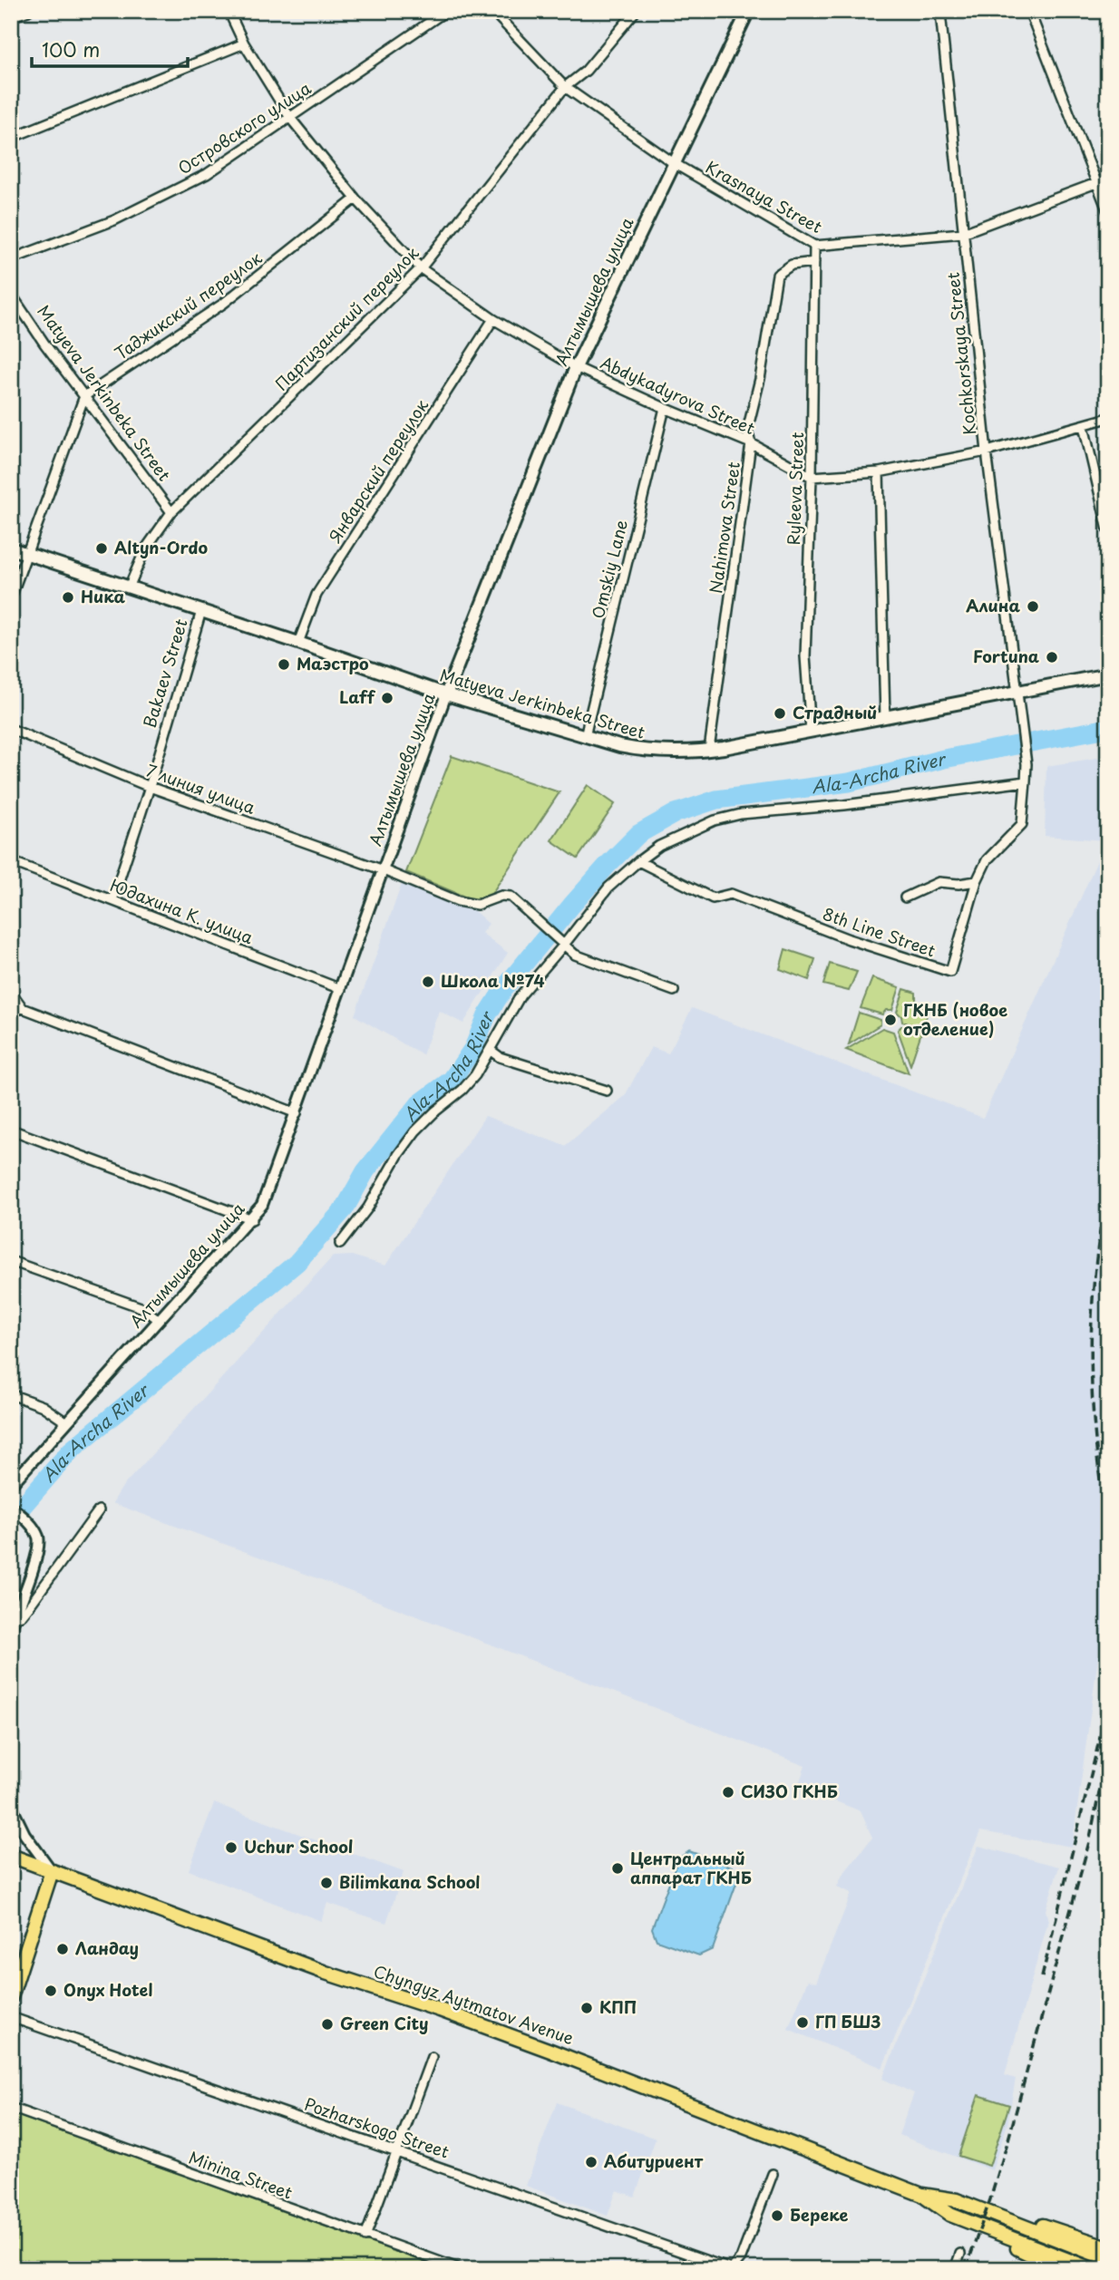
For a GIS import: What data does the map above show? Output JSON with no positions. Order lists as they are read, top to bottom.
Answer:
{
  "streets": {
    "main road": [
      "Алтымышева улица",
      "Matyeva Jerkinbeka Street",
      "Bakaev Street",
      "Chyngyz Aytmatov Avenue"
    ],
    "street": [
      "Островского улица",
      "Krasnaya Street",
      "Таджикский переулок",
      "Партизанский переулок",
      "Kochkorskaya Street",
      "Abdykadyrova Street",
      "Январский переулок",
      "Ryleeva Street",
      "Nahimova Street",
      "Omskiy Lane",
      "7 линия улица",
      "Юдахина К. улица",
      "8th Line Street",
      "Pozharskogo Street",
      "Minina Street"
    ]
  },
  "crossings": [
    ["Островского улица", "Abdykadyrova Street"],
    ["Krasnaya Street", "Алтымышева улица"],
    ["Krasnaya Street", "Партизанский переулок"],
    ["Krasnaya Street", "Kochkorskaya Street"],
    ["Krasnaya Street", "Ryleeva Street"],
    ["Алтымышева улица", "Matyeva Jerkinbeka Street"],
    ["Алтымышева улица", "Abdykadyrova Street"],
    ["Алтымышева улица", "7 линия улица"],
    ["Алтымышева улица", "Юдахина К. улица"],
    ["Таджикский переулок", "Matyeva Jerkinbeka Street"],
    ["Таджикский переулок", "Abdykadyrova Street"],
    ["Партизанский переулок", "Matyeva Jerkinbeka Street"],
    ["Партизанский переулок", "Abdykadyrova Street"],
    ["Партизанский переулок", "Bakaev Street"],
    ["Kochkorskaya Street", "Matyeva Jerkinbeka Street"],
    ["Kochkorskaya Street", "8th Line Street"],
    ["Matyeva Jerkinbeka Street", "Январский переулок"],
    ["Matyeva Jerkinbeka Street", "Ryleeva Street"],
    ["Matyeva Jerkinbeka Street", "Nahimova Street"],
    ["Matyeva Jerkinbeka Street", "Omskiy Lane"],
    ["Matyeva Jerkinbeka Street", "Bakaev Street"],
    ["Abdykadyrova Street", "Январский переулок"],
    ["Abdykadyrova Street", "Ryleeva Street"],
    ["Abdykadyrova Street", "Nahimova Street"],
    ["Abdykadyrova Street", "Omskiy Lane"],
    ["Ryleeva Street", "Nahimova Street"],
    ["Bakaev Street", "7 линия улица"],
    ["Bakaev Street", "Юдахина К. улица"]
  ],
  "water": ["Ala-Archa River"],
  "places": [
    "Altyn-Ordo",
    "Ника",
    "Алина",
    "Fortuna",
    "Маэстро",
    "Laff",
    "Страдный",
    "Школа №74",
    "ГКНБ (новое отделение)",
    "СИЗО ГКНБ",
    "Uchur School",
    "Центральный аппарат ГКНБ",
    "Bilimkana School",
    "Ландау",
    "Onyx Hotel",
    "КПП",
    "ГП БШЗ",
    "Green City",
    "Абитуриент",
    "Береке"
  ],
  "scale_bar": "100 m"
}
